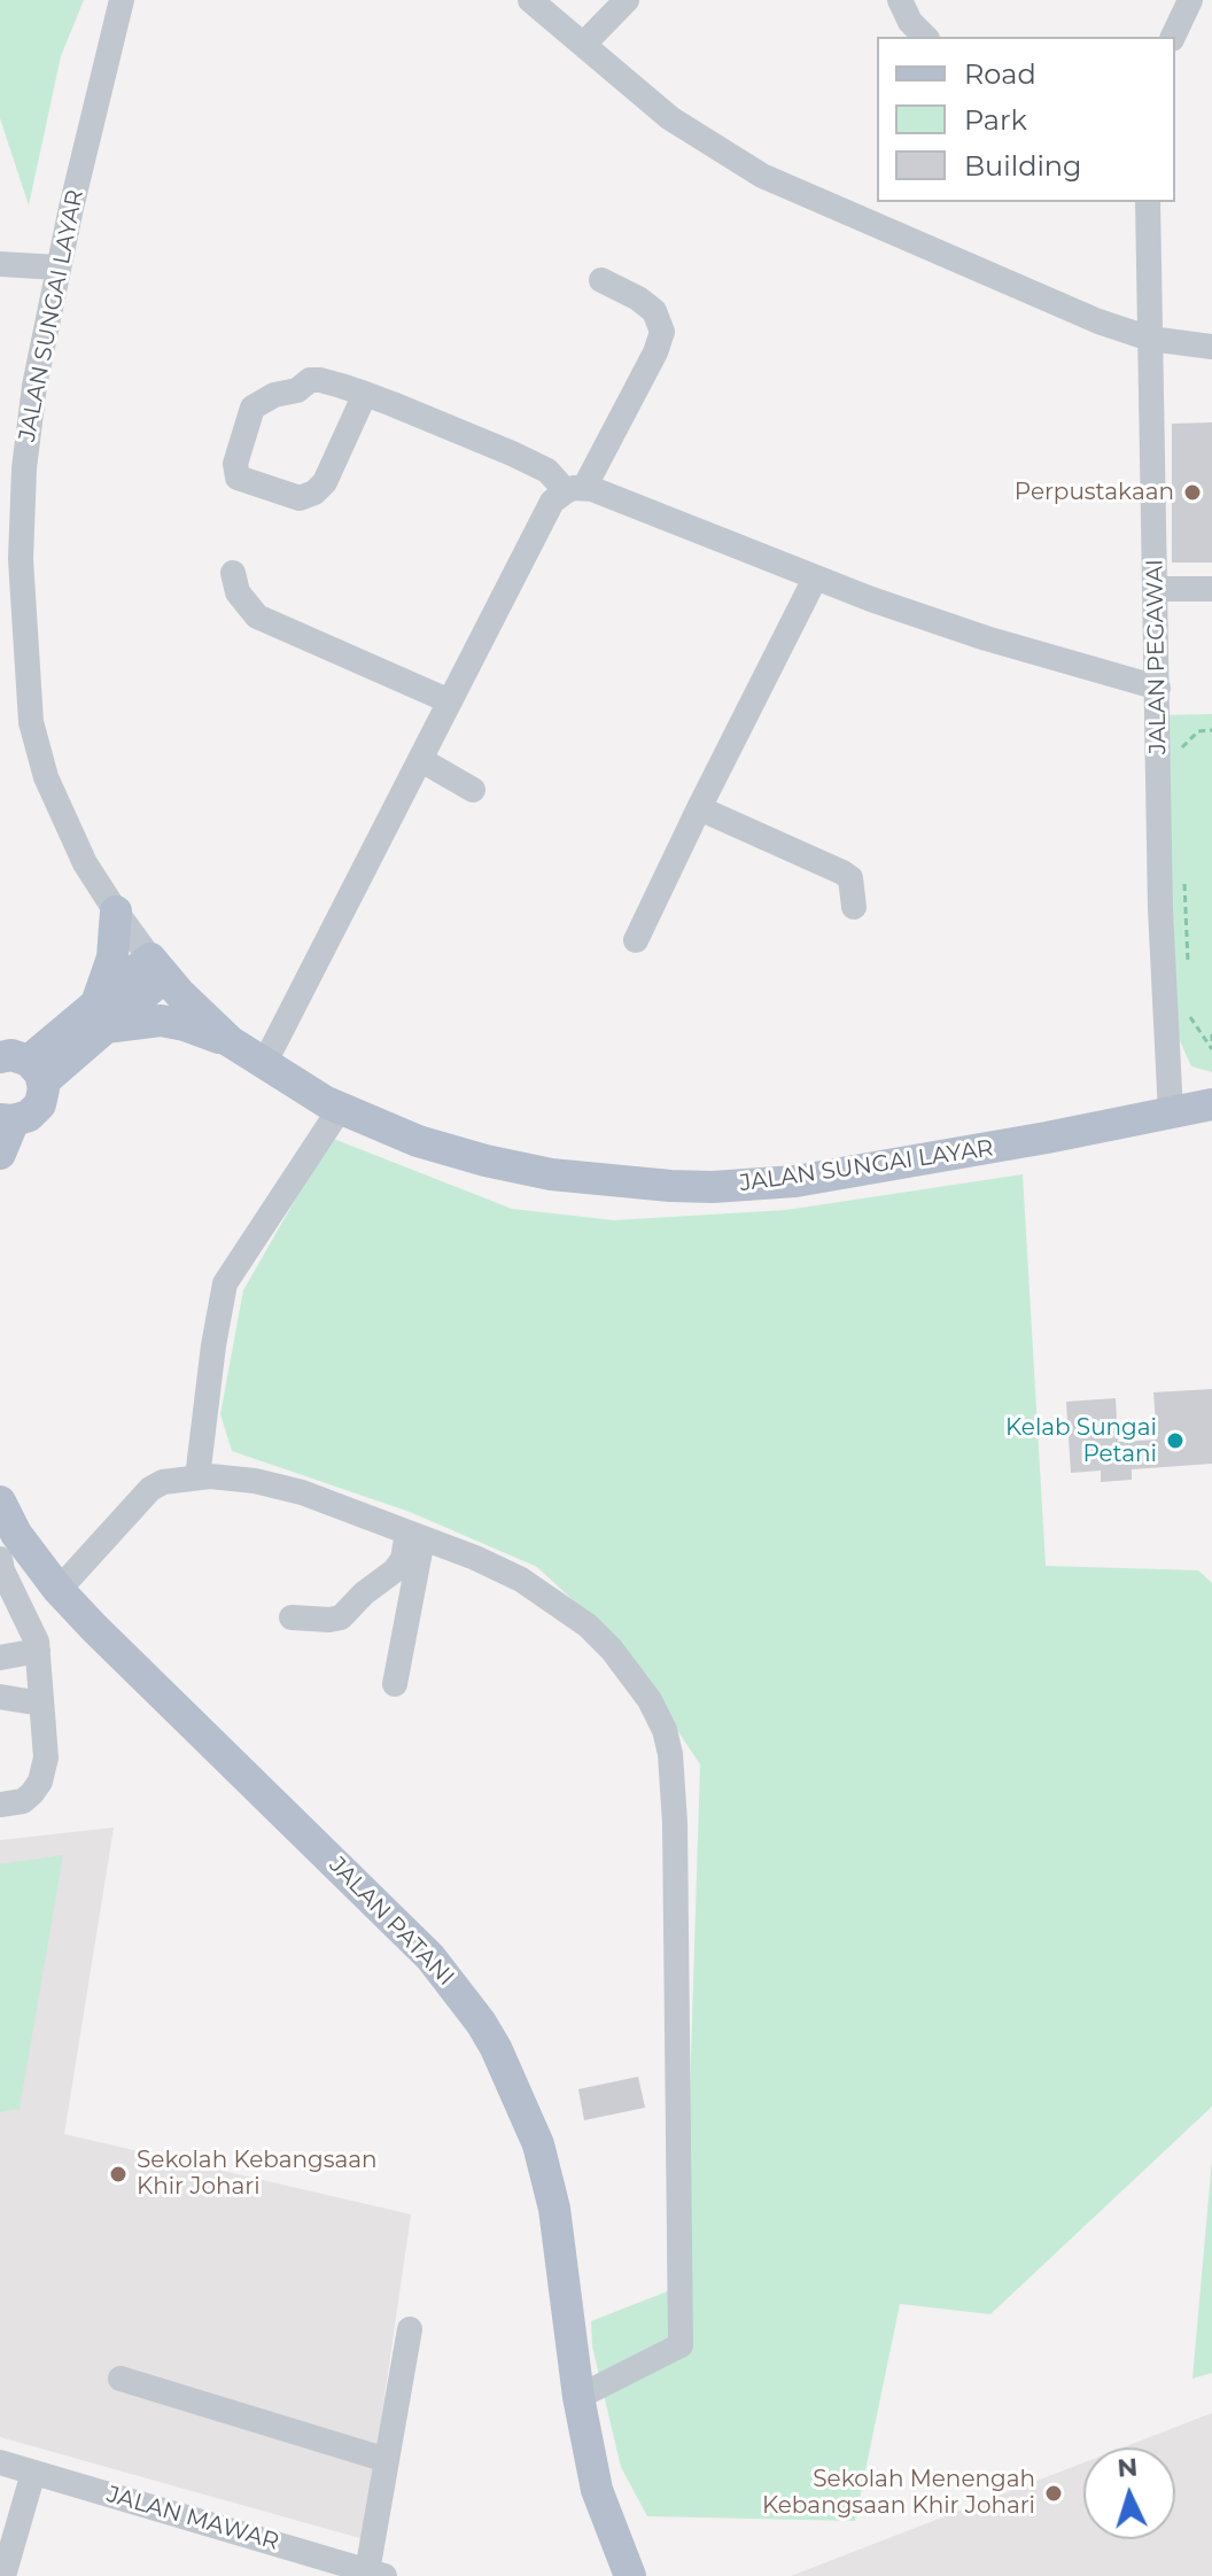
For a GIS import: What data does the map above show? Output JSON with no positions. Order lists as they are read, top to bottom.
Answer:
{
  "streets": {
    "main road": ["JALAN SUNGAI LAYAR", "JALAN PATANI"],
    "street": ["JALAN PEGAWAI", "JALAN MAWAR"]
  },
  "crossings": [
    ["JALAN SUNGAI LAYAR", "JALAN PEGAWAI"]
  ],
  "places": [
    "Perpustakaan",
    "Kelab Sungai Petani",
    "Sekolah Kebangsaan Khir Johari",
    "Sekolah Menengah Kebangsaan Khir Johari"
  ],
  "legend": ["Road", "Park", "Building"],
  "north": "top"
}
